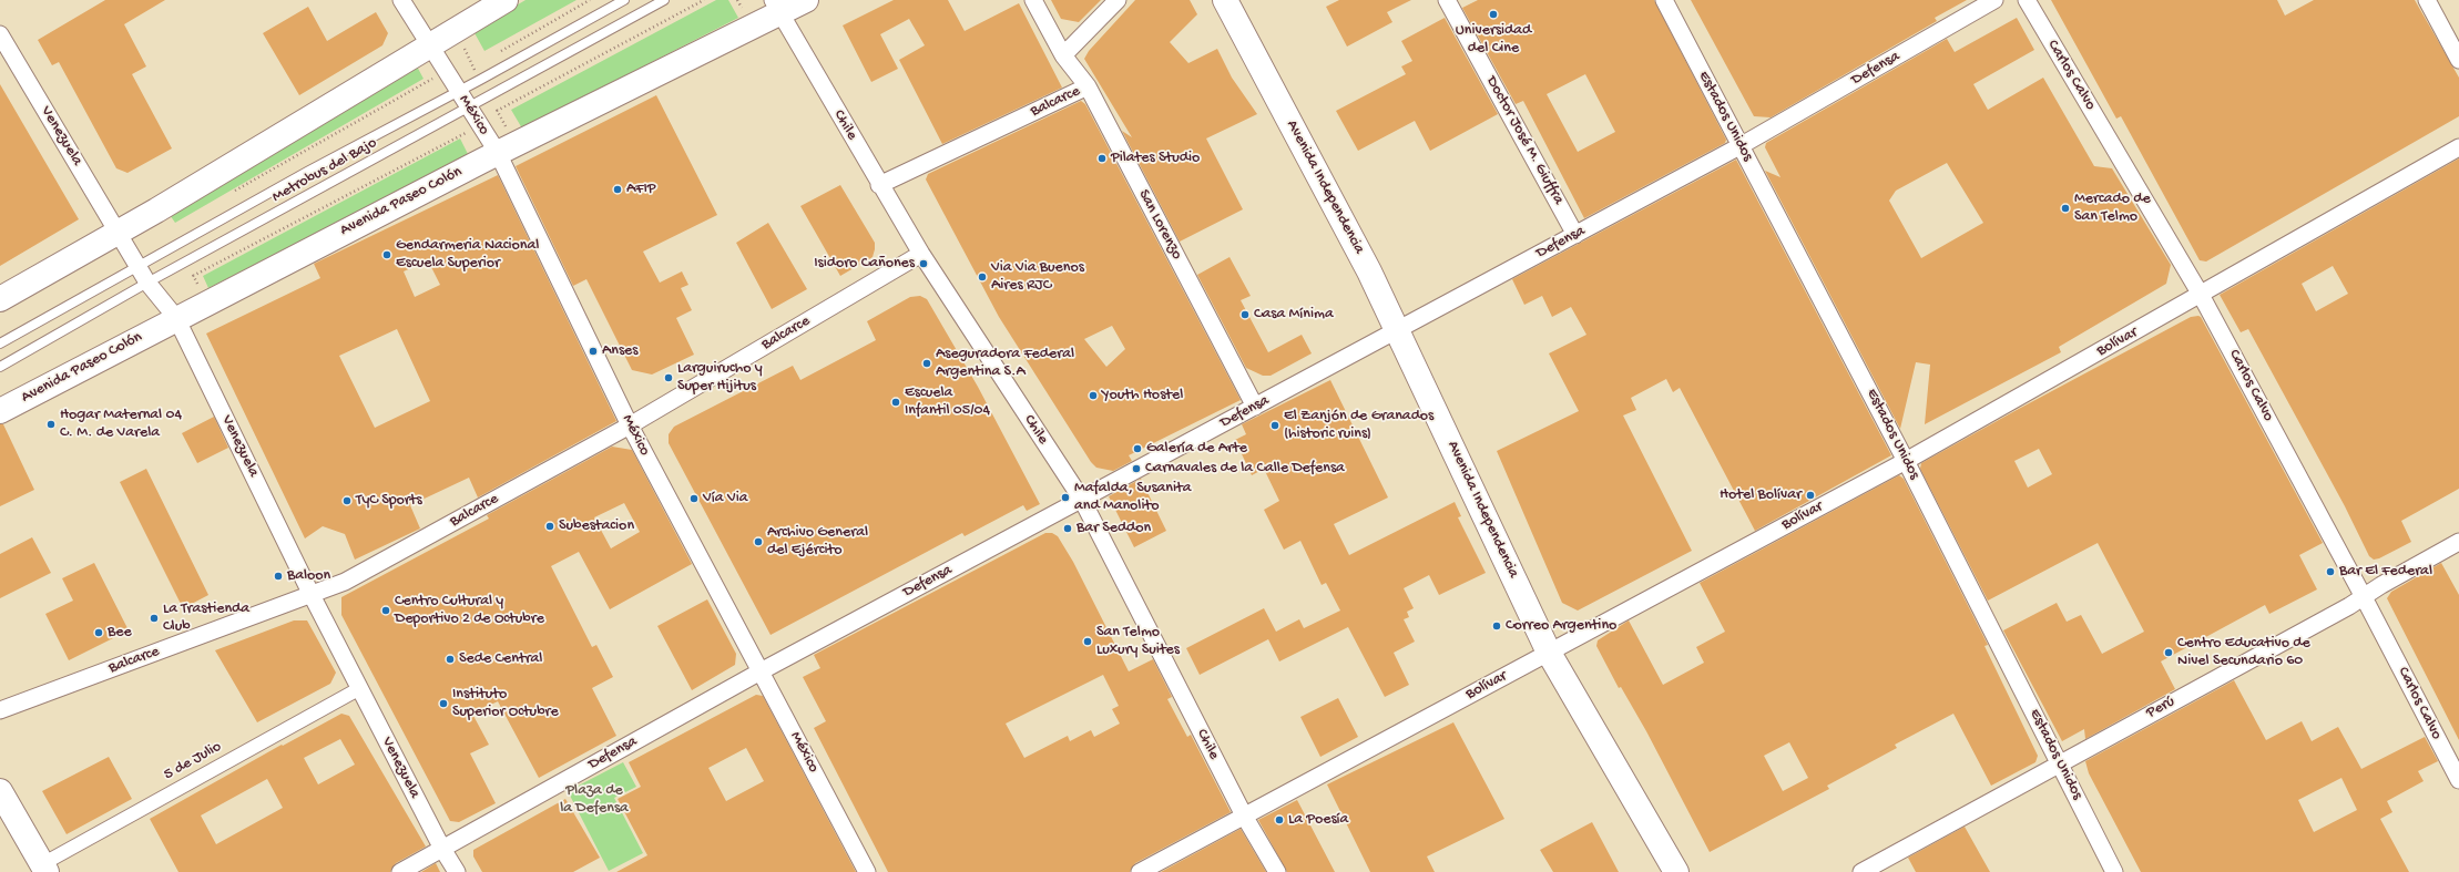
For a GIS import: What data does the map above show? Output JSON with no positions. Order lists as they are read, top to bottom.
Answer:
{
  "streets": {
    "main road": ["Avenida Independencia", "Avenida Paseo Colón"],
    "street": [
      "Defensa",
      "Carlos Calvo",
      "Balcarce",
      "México",
      "Estados Unidos",
      "Chile",
      "Venezuela",
      "Doctor José M. Giuffra",
      "San Lorenzo",
      "Bolívar",
      "Perú",
      "5 de Julio"
    ],
    "lane": ["Metrobus del Bajo"]
  },
  "crossings": [
    ["Defensa", "México"],
    ["Defensa", "Estados Unidos"],
    ["Defensa", "Chile"],
    ["Defensa", "Venezuela"],
    ["Defensa", "Doctor José M. Giuffra"],
    ["Defensa", "Avenida Independencia"],
    ["Defensa", "San Lorenzo"],
    ["Carlos Calvo", "Bolívar"],
    ["Carlos Calvo", "Perú"],
    ["Balcarce", "México"],
    ["Balcarce", "Chile"],
    ["Balcarce", "Venezuela"],
    ["Balcarce", "San Lorenzo"],
    ["México", "Metrobus del Bajo"],
    ["México", "Avenida Paseo Colón"],
    ["Estados Unidos", "Bolívar"],
    ["Estados Unidos", "Perú"],
    ["Chile", "Avenida Paseo Colón"],
    ["Chile", "Bolívar"],
    ["Venezuela", "Metrobus del Bajo"],
    ["Venezuela", "Avenida Paseo Colón"],
    ["Venezuela", "5 de Julio"],
    ["Avenida Independencia", "Bolívar"]
  ],
  "parks": ["Plaza de la Defensa"],
  "places": [
    "Universidad del Cine",
    "Pilates Studio",
    "AFIP",
    "Mercado de San Telmo",
    "Gendarmeria Nacional Escuela Superior",
    "Isidoro Cañones",
    "Via Via Buenos Aires RJC",
    "Casa Mínima",
    "Anses",
    "Aseguradora Federal Argentina S.A",
    "Larguirucho y Super Hijitus",
    "Youth Hostel",
    "Escuela Infantil 05/04",
    "Hogar Maternal 04 C. M. de Varela",
    "El Zanjón de Granados (historic ruins)",
    "Galería de Arte",
    "Carnavales de la Calle Defensa",
    "Hotel Bolívar",
    "Mafalda, Susanita and Manolito",
    "Vía Via",
    "TyC Sports",
    "Subestacion",
    "Bar Seddon",
    "Archivo General del Ejército",
    "Bar El Federal",
    "Baloon",
    "Centro Cultural y Deportivo 2 de Octubre",
    "La Trastienda Club",
    "Correo Argentino",
    "Bee",
    "San Telmo Luxury Suites",
    "Centro Educativo de Nivel Secundario 60",
    "Sede Central",
    "Instituto Superior Octubre",
    "La Poesía"
  ]
}
